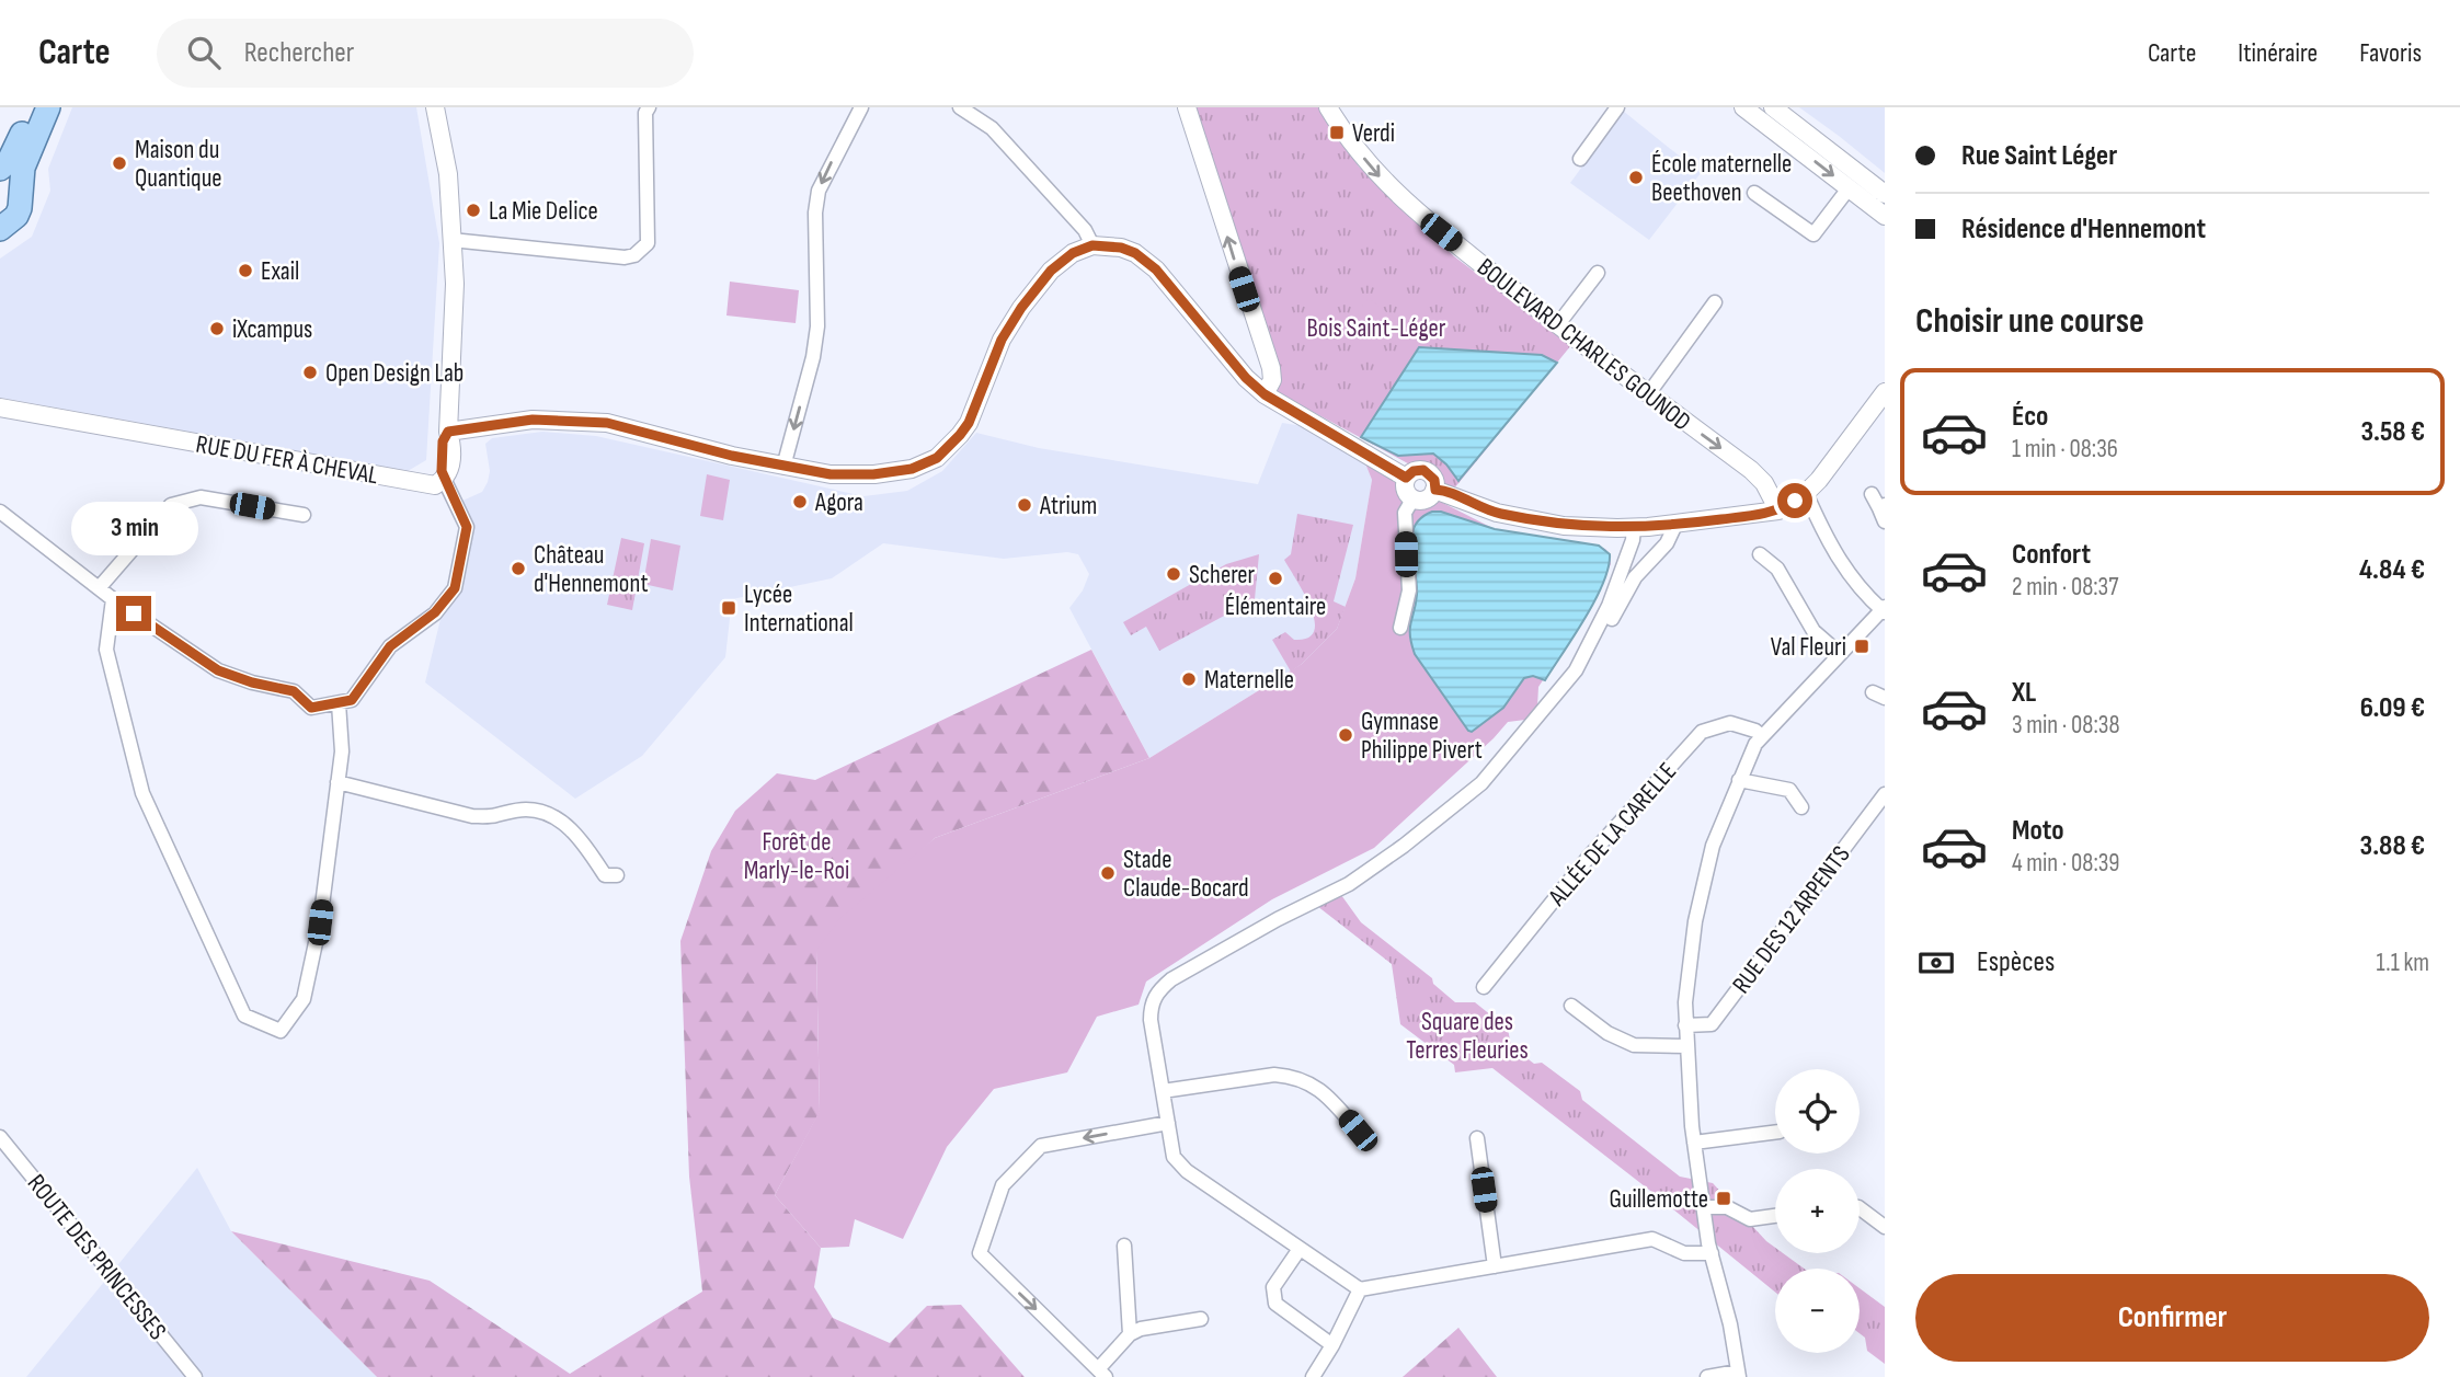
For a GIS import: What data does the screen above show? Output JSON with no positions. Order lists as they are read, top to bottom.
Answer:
{
  "streets": {
    "street": [
      "BOULEVARD CHARLES GOUNOD",
      "RUE DU FER À CHEVAL",
      "ALLÉE DE LA CARELLE",
      "RUE DES 12 ARPENTS",
      "ROUTE DES PRINCESSES"
    ]
  },
  "one_way": ["BOULEVARD CHARLES GOUNOD"],
  "parks": ["Bois Saint-Léger", "Forêt de Marly-le-Roi", "Square des Terres Fleuries"],
  "places": {
    "transit": [
      "Verdi",
      "Lycée International",
      "Val Fleuri",
      "Guillemotte"
    ],
    "other": [
      "Maison du Quantique",
      "École maternelle Beethoven",
      "La Mie Delice",
      "Exail",
      "iXcampus",
      "Open Design Lab",
      "Agora",
      "Atrium",
      "Château d'Hennemont",
      "Scherer",
      "Élémentaire",
      "Maternelle",
      "Gymnase Philippe Pivert",
      "Stade Claude-Bocard"
    ]
  },
  "page": {
    "header": "Carte",
    "search": "Rechercher",
    "nav": ["Carte", "Itinéraire", "Favoris"],
    "banner": ["Rue Saint Léger", "Résidence d'Hennemont"],
    "heading": "Choisir une course",
    "list": [
      {
        "name": "Éco",
        "note": "1 min · 08:36",
        "value": "3.58 €"
      },
      {
        "name": "Confort",
        "note": "2 min · 08:37",
        "value": "4.84 €"
      },
      {
        "name": "XL",
        "note": "3 min · 08:38",
        "value": "6.09 €"
      },
      {
        "name": "Moto",
        "note": "4 min · 08:39",
        "value": "3.88 €"
      }
    ],
    "bubble": "3 min",
    "pay": ["Espèces", "1.1 km"],
    "map_buttons": ["+", "−"],
    "buttons": "Confirmer"
  }
}
